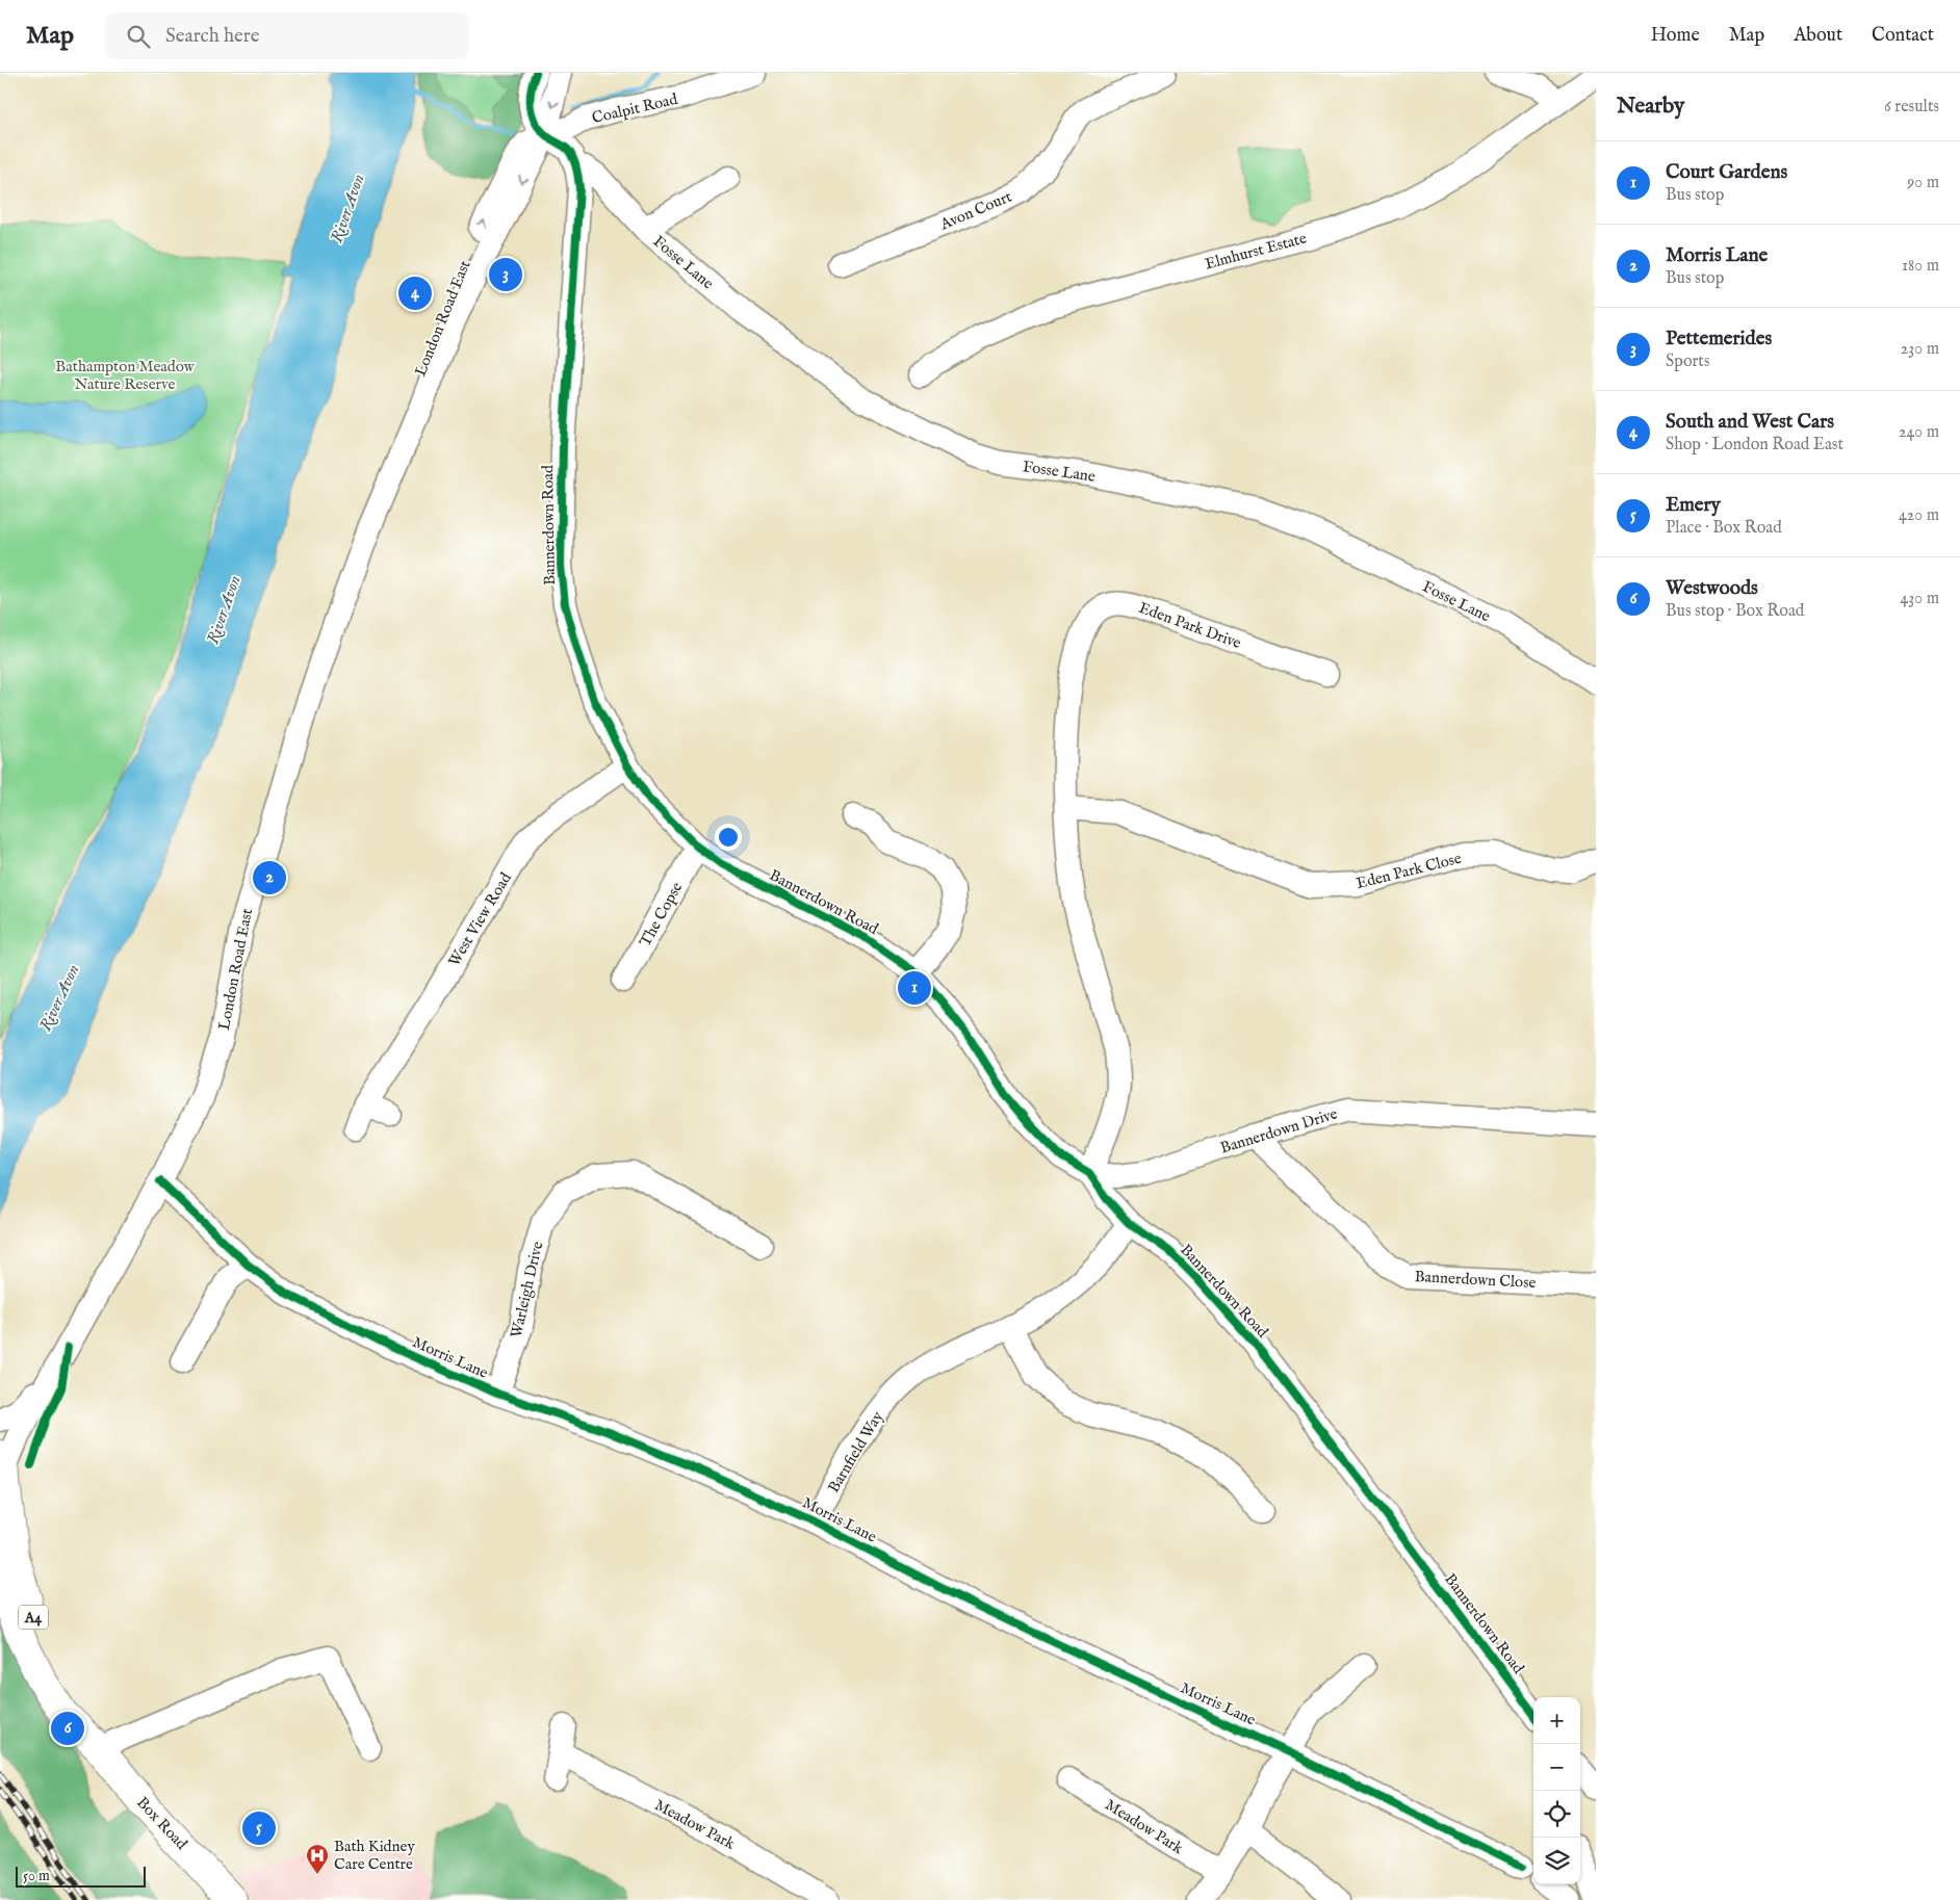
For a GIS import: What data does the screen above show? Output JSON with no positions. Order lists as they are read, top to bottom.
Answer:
{
  "streets": {
    "highway": ["A4", "Box Road"],
    "street": [
      "Coalpit Road",
      "Avon Court",
      "Elmhurst Estate",
      "Fosse Lane",
      "London Road East",
      "Bannerdown Road",
      "Eden Park Drive",
      "Eden Park Close",
      "The Copse",
      "West View Road",
      "Bannerdown Drive",
      "Bannerdown Close",
      "Warleigh Drive",
      "Morris Lane",
      "Barnfield Way",
      "Meadow Park"
    ]
  },
  "crossings": [
    ["Coalpit Road", "London Road East"],
    ["Fosse Lane", "Bannerdown Road"],
    ["London Road East", "Morris Lane"],
    ["London Road East", "Box Road"],
    ["Bannerdown Road", "Eden Park Drive"],
    ["Bannerdown Road", "The Copse"],
    ["Bannerdown Road", "West View Road"],
    ["Bannerdown Road", "Bannerdown Drive"],
    ["Bannerdown Road", "Barnfield Way"],
    ["Eden Park Drive", "Eden Park Close"],
    ["Eden Park Drive", "Bannerdown Drive"],
    ["Bannerdown Drive", "Bannerdown Close"],
    ["Warleigh Drive", "Morris Lane"],
    ["Morris Lane", "Barnfield Way"]
  ],
  "water": ["River Avon"],
  "parks": ["Bathampton Meadow Nature Reserve"],
  "places": {
    "hospital": ["Bath Kidney Care Centre"]
  },
  "scale_bar": "50 m",
  "page": {
    "header": "Map",
    "search": "Search here",
    "nav": [
      "Home",
      "Map",
      "About",
      "Contact"
    ],
    "heading": ["Nearby", "6 results"],
    "list": [
      {
        "mark": "1",
        "name": "Court Gardens",
        "note": "Bus stop",
        "value": "90 m"
      },
      {
        "mark": "2",
        "name": "Morris Lane",
        "note": "Bus stop",
        "value": "180 m"
      },
      {
        "mark": "3",
        "name": "Pettemerides",
        "note": "Sports",
        "value": "230 m"
      },
      {
        "mark": "4",
        "name": "South and West Cars",
        "note": "Shop · London Road East",
        "value": "240 m"
      },
      {
        "mark": "5",
        "name": "Emery",
        "note": "Place · Box Road",
        "value": "420 m"
      },
      {
        "mark": "6",
        "name": "Westwoods",
        "note": "Bus stop · Box Road",
        "value": "430 m"
      }
    ],
    "pins": [
      "3",
      "4",
      "2",
      "1",
      "6",
      "5"
    ],
    "map_buttons": ["+", "−"],
    "scale": "50 m"
  }
}
